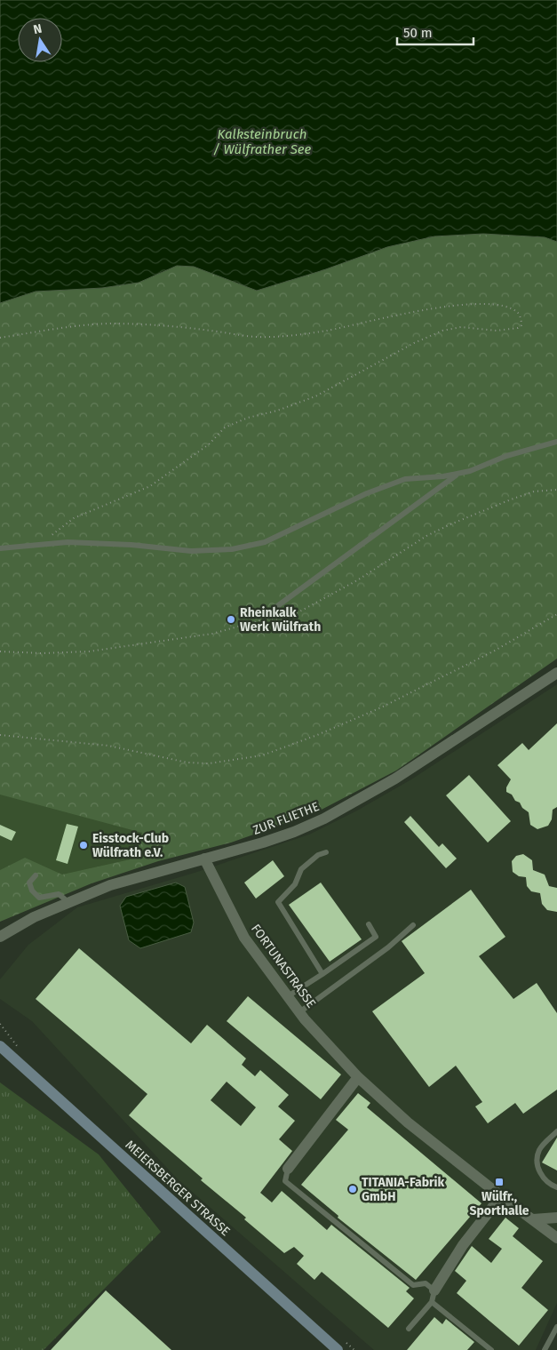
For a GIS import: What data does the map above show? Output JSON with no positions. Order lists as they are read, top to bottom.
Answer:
{
  "streets": {
    "main road": ["MEIERSBERGER STRASSE"],
    "street": ["ZUR FLIETHE", "FORTUNASTRASSE"]
  },
  "crossings": [
    ["ZUR FLIETHE", "FORTUNASTRASSE"]
  ],
  "water": ["Kalksteinbruch / Wülfrather See"],
  "places": {
    "other": ["Rheinkalk Werk Wülfrath", "Eisstock-Club Wülfrath e.V.", "TITANIA-Fabrik GmbH"],
    "transit": ["Wülfr., Sporthalle"]
  },
  "scale_bar": "50 m",
  "north": "top"
}
